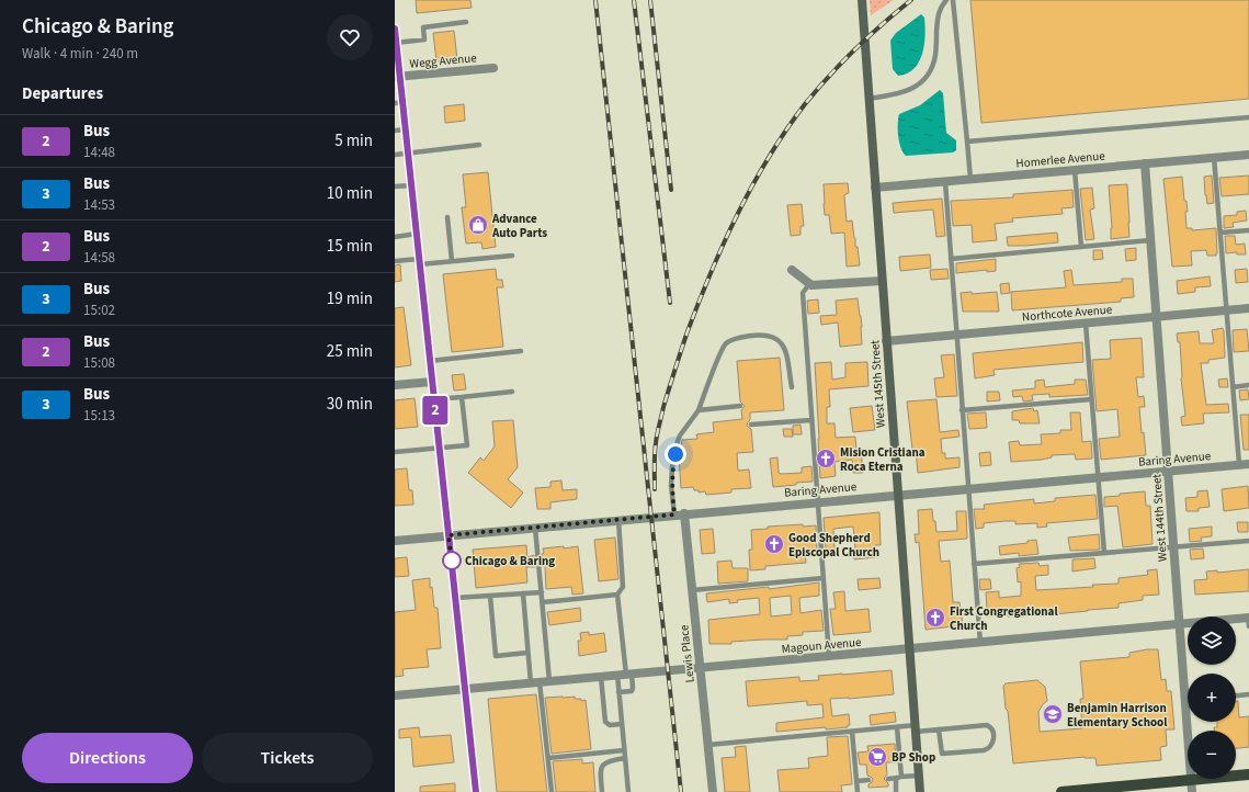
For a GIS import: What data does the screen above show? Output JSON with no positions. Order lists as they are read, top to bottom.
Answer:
{
  "streets": {
    "street": [
      "Wegg Avenue",
      "Homerlee Avenue",
      "Northcote Avenue",
      "West 145th Street",
      "Baring Avenue",
      "West 144th Street",
      "Magoun Avenue",
      "Lewis Place"
    ]
  },
  "crossings": [
    ["Homerlee Avenue", "West 145th Street"],
    ["Homerlee Avenue", "West 144th Street"],
    ["Northcote Avenue", "West 145th Street"],
    ["Northcote Avenue", "West 144th Street"],
    ["West 145th Street", "Baring Avenue"],
    ["West 145th Street", "Magoun Avenue"],
    ["Baring Avenue", "West 144th Street"],
    ["Baring Avenue", "Lewis Place"],
    ["West 144th Street", "Magoun Avenue"],
    ["Magoun Avenue", "Lewis Place"]
  ],
  "places": {
    "shop": ["Advance Auto Parts"],
    "church": ["Mision Cristiana Roca Eterna", "Good Shepherd Episcopal Church", "First Congregational Church"],
    "other": ["Chicago & Baring"],
    "school or university": ["Benjamin Harrison Elementary School"],
    "supermarket": ["BP Shop"]
  },
  "lines": ["bus line 2"],
  "page": {
    "heading": [
      ["Chicago & Baring", "Walk · 4 min · 240 m"],
      "Departures"
    ],
    "on_map": "2",
    "list": [
      {
        "mark": "2",
        "name": "Bus",
        "note": "14:48",
        "value": "5 min"
      },
      {
        "mark": "3",
        "name": "Bus",
        "note": "14:53",
        "value": "10 min"
      },
      {
        "mark": "2",
        "name": "Bus",
        "note": "14:58",
        "value": "15 min"
      },
      {
        "mark": "3",
        "name": "Bus",
        "note": "15:02",
        "value": "19 min"
      },
      {
        "mark": "2",
        "name": "Bus",
        "note": "15:08",
        "value": "25 min"
      },
      {
        "mark": "3",
        "name": "Bus",
        "note": "15:13",
        "value": "30 min"
      }
    ],
    "map_buttons": ["+", "−"],
    "buttons": ["Directions", "Tickets"]
  }
}
